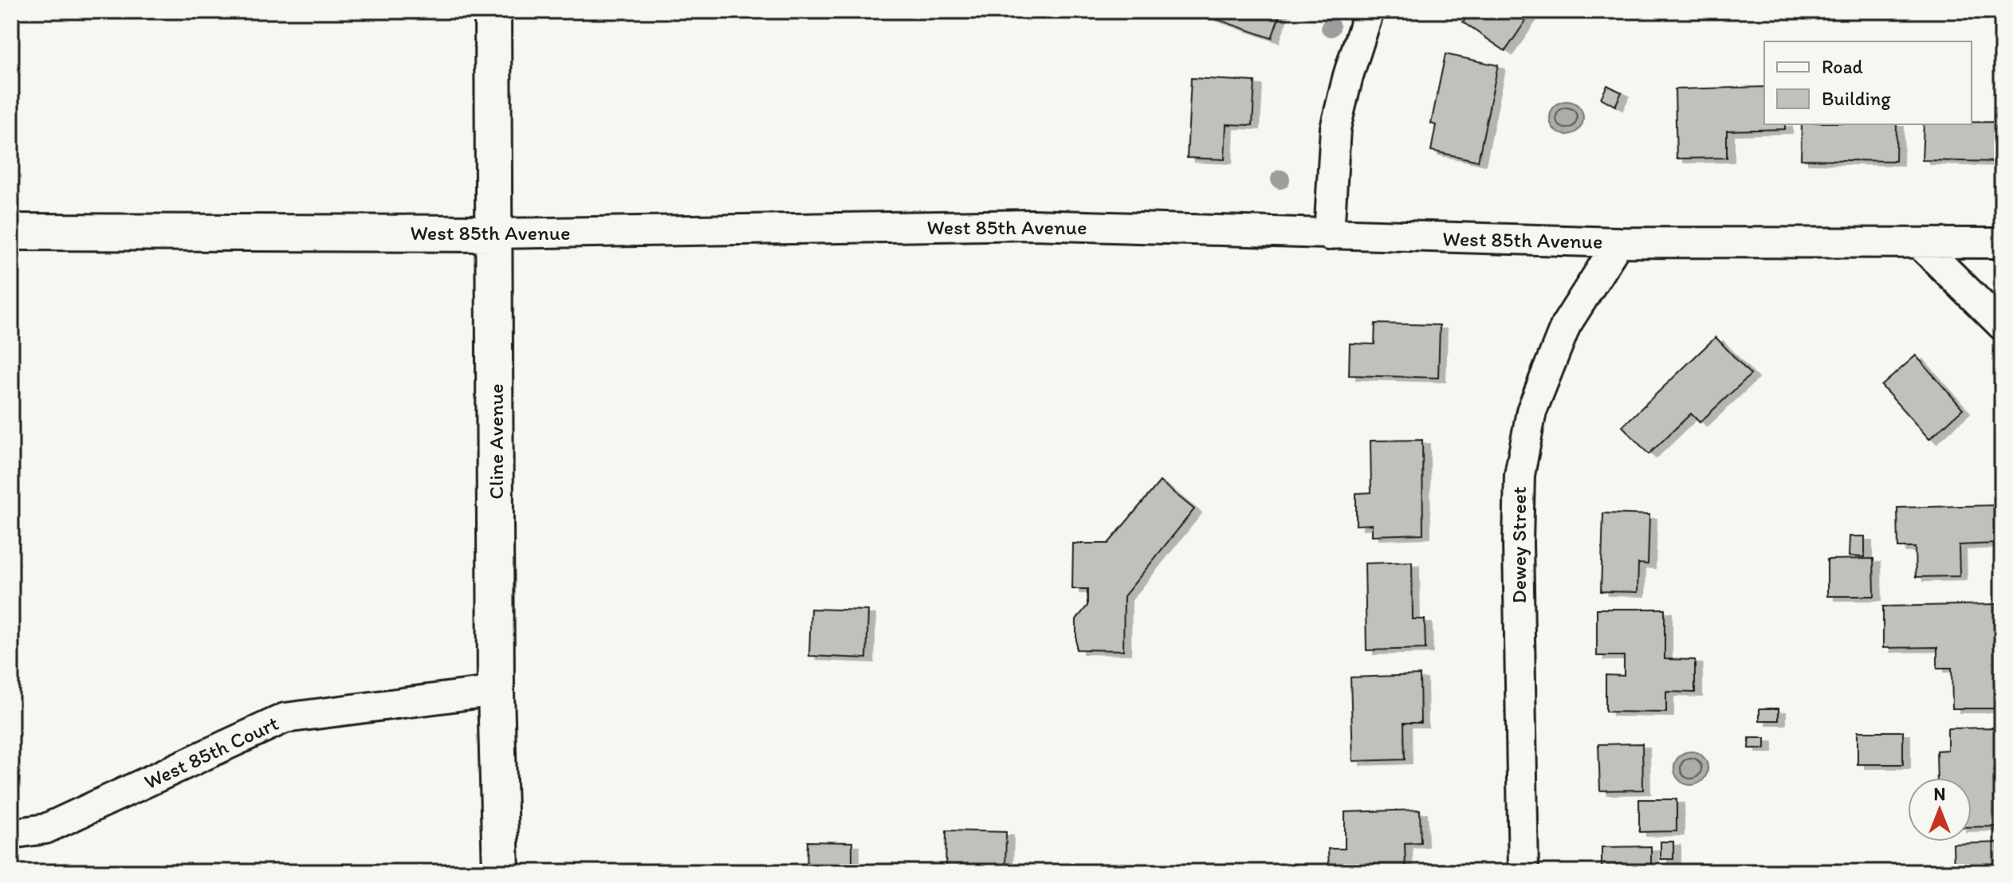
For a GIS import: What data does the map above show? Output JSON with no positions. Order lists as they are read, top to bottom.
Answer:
{
  "streets": {
    "street": [
      "West 85th Avenue",
      "Cline Avenue",
      "Dewey Street",
      "West 85th Court"
    ]
  },
  "crossings": [
    ["West 85th Avenue", "Cline Avenue"],
    ["West 85th Avenue", "Dewey Street"],
    ["Cline Avenue", "West 85th Court"]
  ],
  "legend": ["Road", "Building"],
  "north": "top"
}
